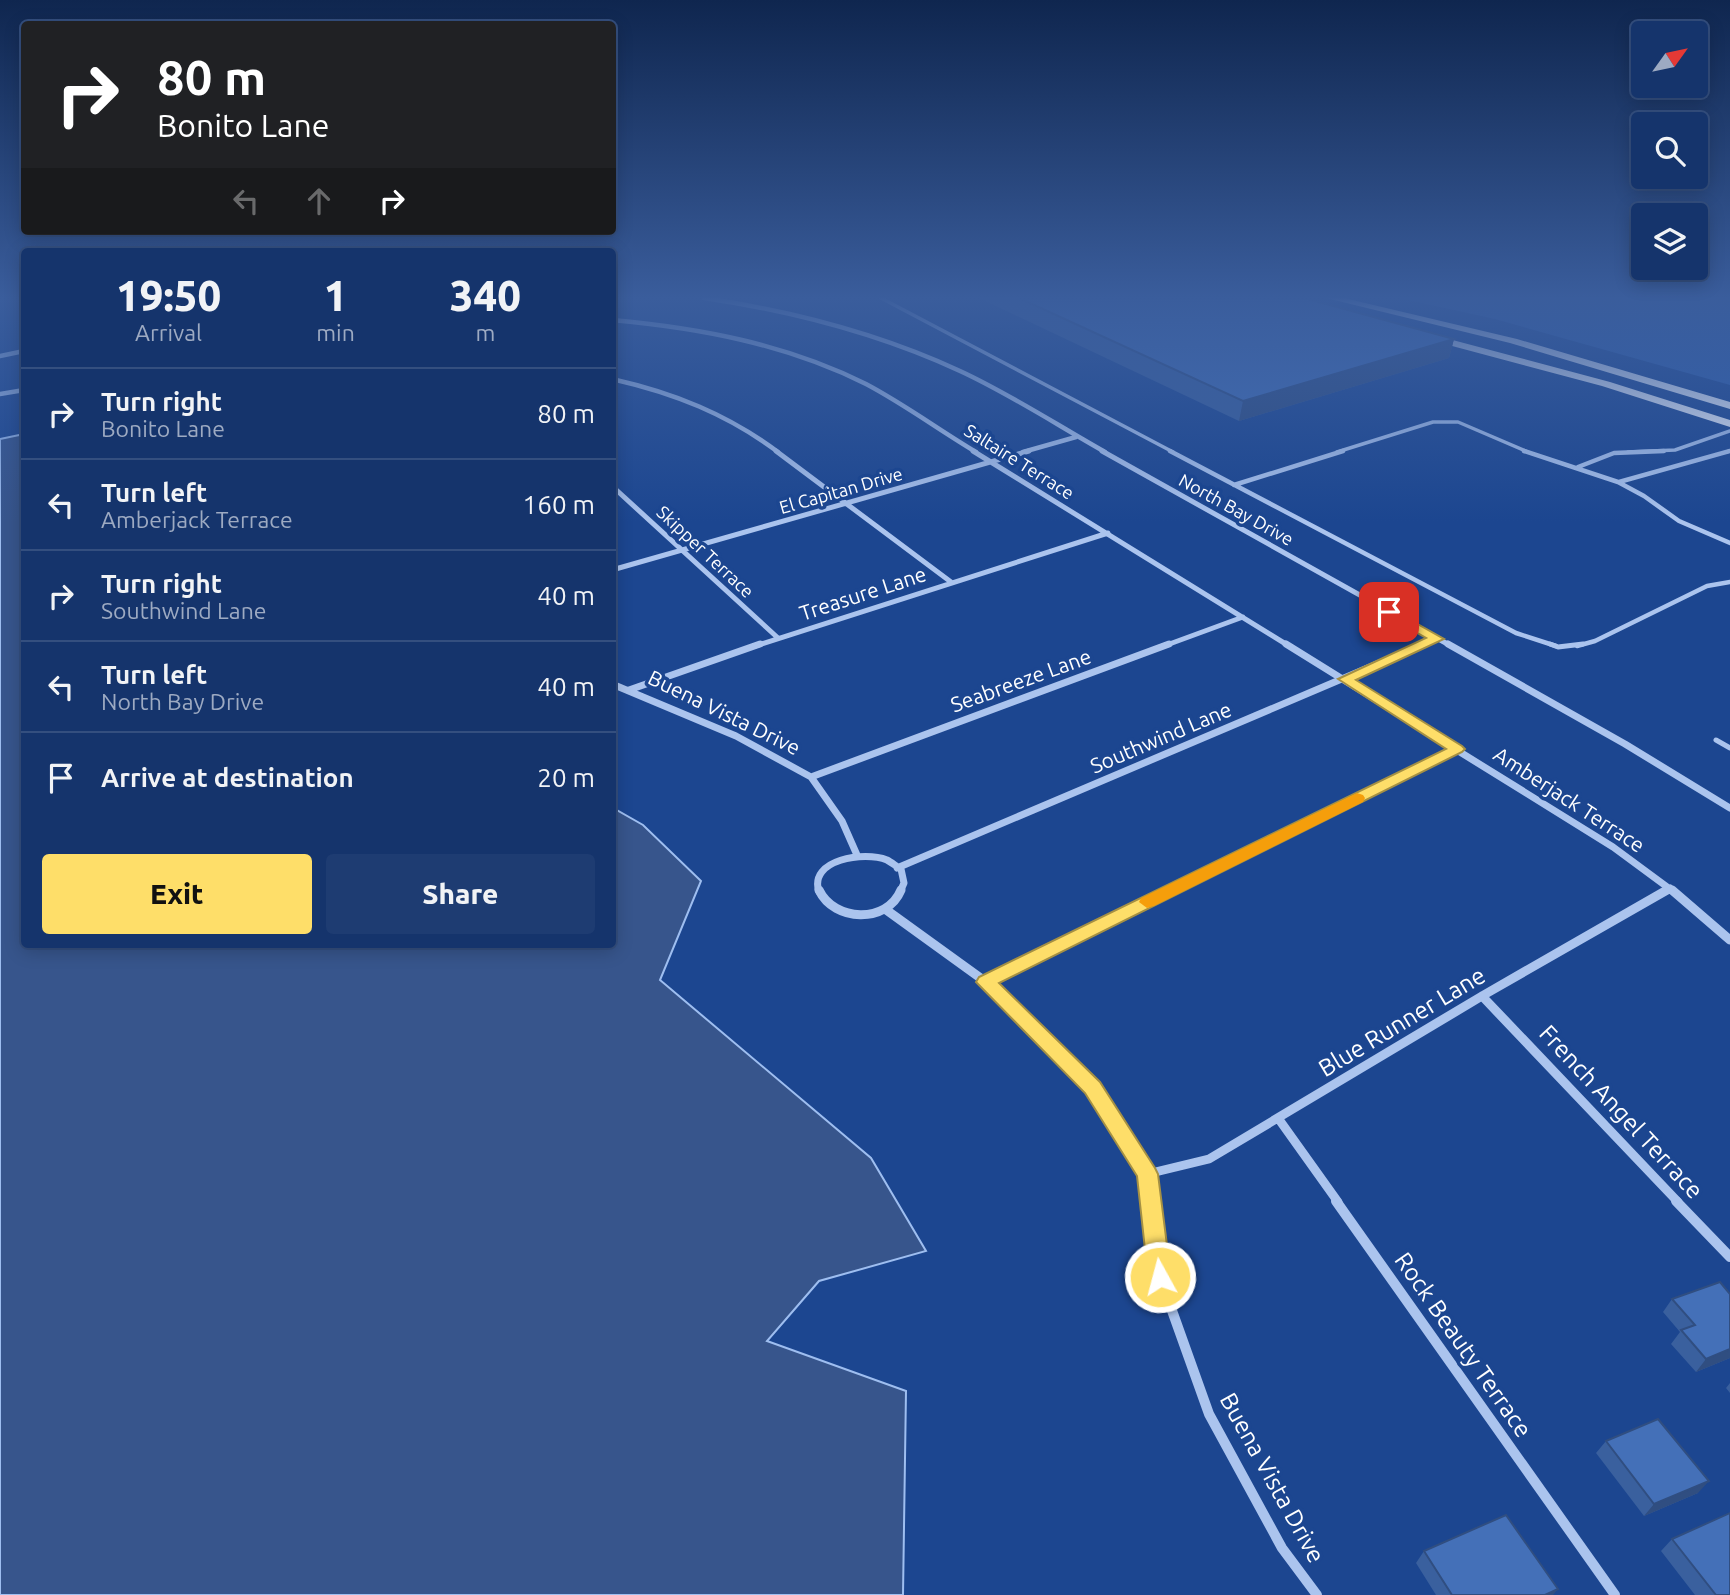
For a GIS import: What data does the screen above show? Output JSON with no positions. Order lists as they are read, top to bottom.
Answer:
{
  "streets": {
    "street": [
      "Saltaire Terrace",
      "El Capitan Drive",
      "North Bay Drive",
      "Skipper Terrace",
      "Treasure Lane",
      "Seabreeze Lane",
      "Buena Vista Drive",
      "Southwind Lane",
      "Amberjack Terrace",
      "Blue Runner Lane",
      "French Angel Terrace",
      "Rock Beauty Terrace"
    ]
  },
  "crossings": [
    ["Saltaire Terrace", "El Capitan Drive"],
    ["Saltaire Terrace", "Treasure Lane"],
    ["Saltaire Terrace", "Seabreeze Lane"],
    ["Saltaire Terrace", "Southwind Lane"],
    ["Saltaire Terrace", "Amberjack Terrace"],
    ["El Capitan Drive", "North Bay Drive"],
    ["El Capitan Drive", "Skipper Terrace"],
    ["North Bay Drive", "Southwind Lane"],
    ["Skipper Terrace", "Treasure Lane"],
    ["Treasure Lane", "Buena Vista Drive"],
    ["Seabreeze Lane", "Buena Vista Drive"],
    ["Buena Vista Drive", "Southwind Lane"],
    ["Buena Vista Drive", "Blue Runner Lane"],
    ["Southwind Lane", "Amberjack Terrace"],
    ["Amberjack Terrace", "Blue Runner Lane"],
    ["Blue Runner Lane", "French Angel Terrace"],
    ["Blue Runner Lane", "Rock Beauty Terrace"]
  ],
  "north": "top right",
  "page": {
    "turn": ["80 m", "Bonito Lane"],
    "eta": [
      "19:50",
      "Arrival",
      "1",
      "min",
      "340",
      "m"
    ],
    "list": [
      {
        "name": "Turn right",
        "note": "Bonito Lane",
        "value": "80 m"
      },
      {
        "name": "Turn left",
        "note": "Amberjack Terrace",
        "value": "160 m"
      },
      {
        "name": "Turn right",
        "note": "Southwind Lane",
        "value": "40 m"
      },
      {
        "name": "Turn left",
        "note": "North Bay Drive",
        "value": "40 m"
      },
      {
        "name": "Arrive at destination",
        "value": "20 m"
      }
    ],
    "buttons": ["Exit", "Share"]
  }
}
